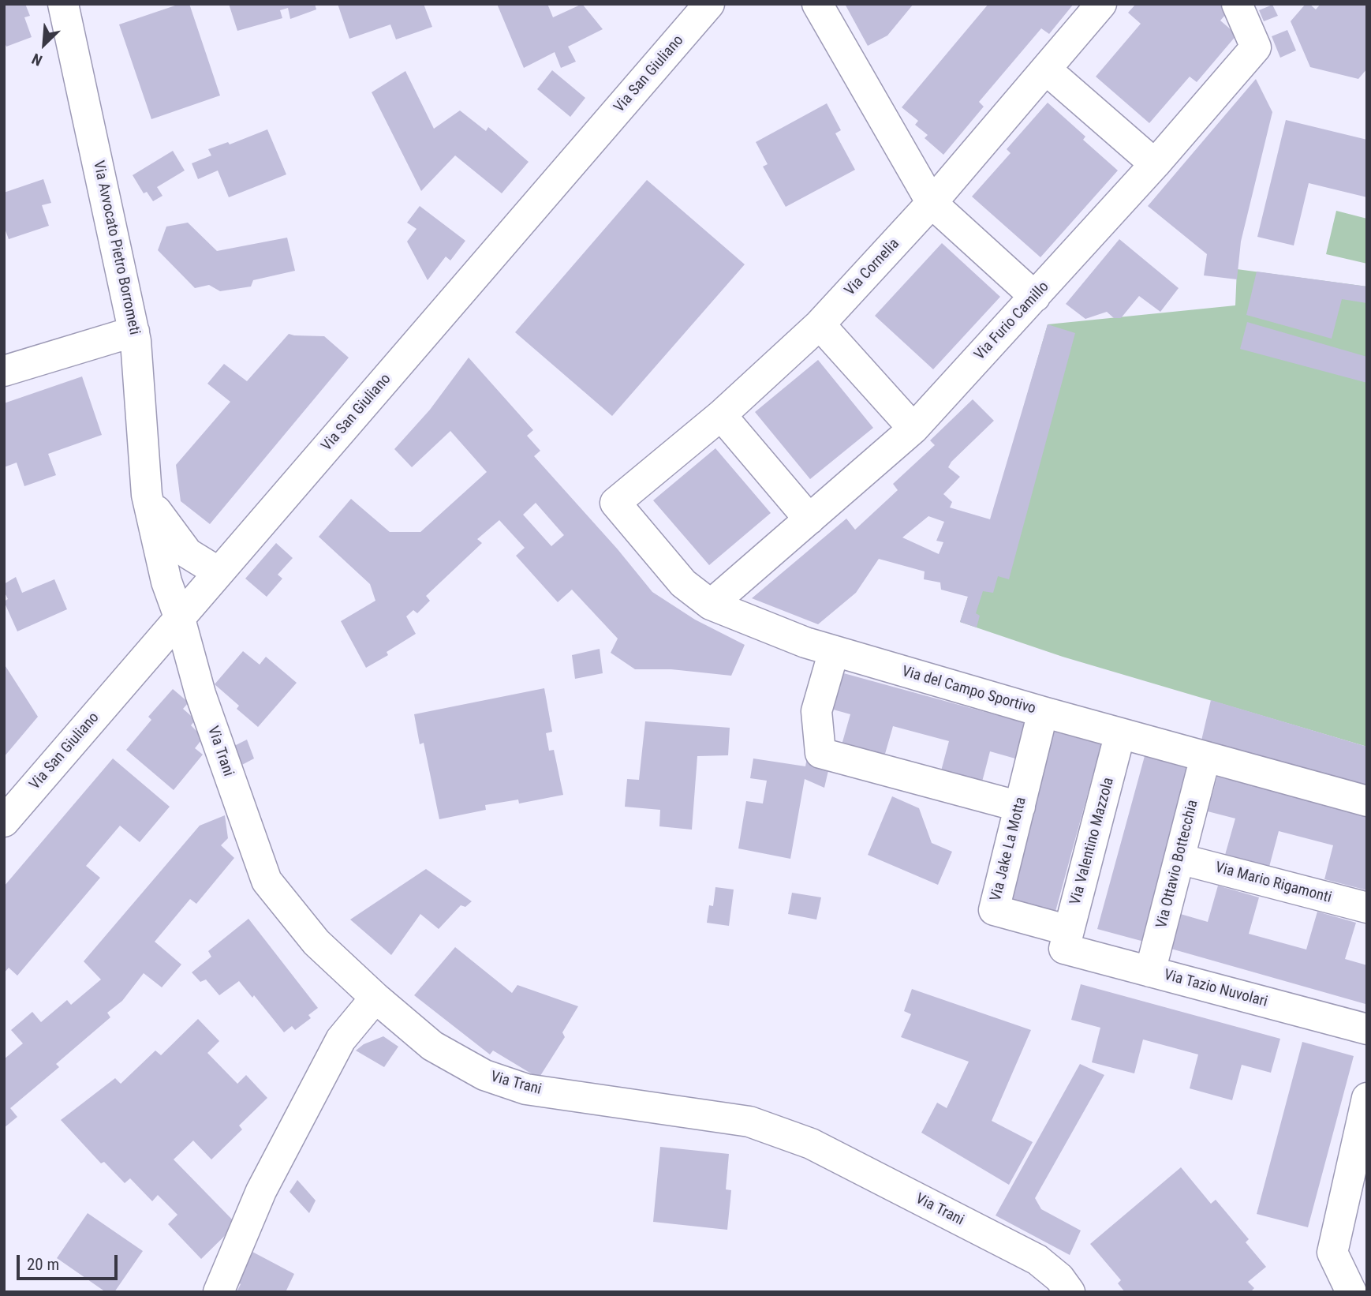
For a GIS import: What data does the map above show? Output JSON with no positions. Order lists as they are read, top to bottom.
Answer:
{
  "streets": {
    "street": [
      "Via San Giuliano",
      "Via Avvocato Pietro Borrometi",
      "Via Cornelia",
      "Via Furio Camillo",
      "Via del Campo Sportivo",
      "Via Trani",
      "Via Valentino Mazzola",
      "Via Jake La Motta",
      "Via Ottavio Bottecchia",
      "Via Mario Rigamonti",
      "Via Tazio Nuvolari"
    ]
  },
  "crossings": [
    ["Via San Giuliano", "Via Avvocato Pietro Borrometi"],
    ["Via San Giuliano", "Via Trani"],
    ["Via Avvocato Pietro Borrometi", "Via Trani"],
    ["Via Cornelia", "Via del Campo Sportivo"],
    ["Via Furio Camillo", "Via del Campo Sportivo"],
    ["Via del Campo Sportivo", "Via Valentino Mazzola"],
    ["Via del Campo Sportivo", "Via Jake La Motta"],
    ["Via del Campo Sportivo", "Via Ottavio Bottecchia"],
    ["Via Valentino Mazzola", "Via Jake La Motta"],
    ["Via Valentino Mazzola", "Via Tazio Nuvolari"],
    ["Via Jake La Motta", "Via Tazio Nuvolari"],
    ["Via Ottavio Bottecchia", "Via Mario Rigamonti"],
    ["Via Ottavio Bottecchia", "Via Tazio Nuvolari"]
  ],
  "scale_bar": "20 m",
  "north": "bottom left"
}
